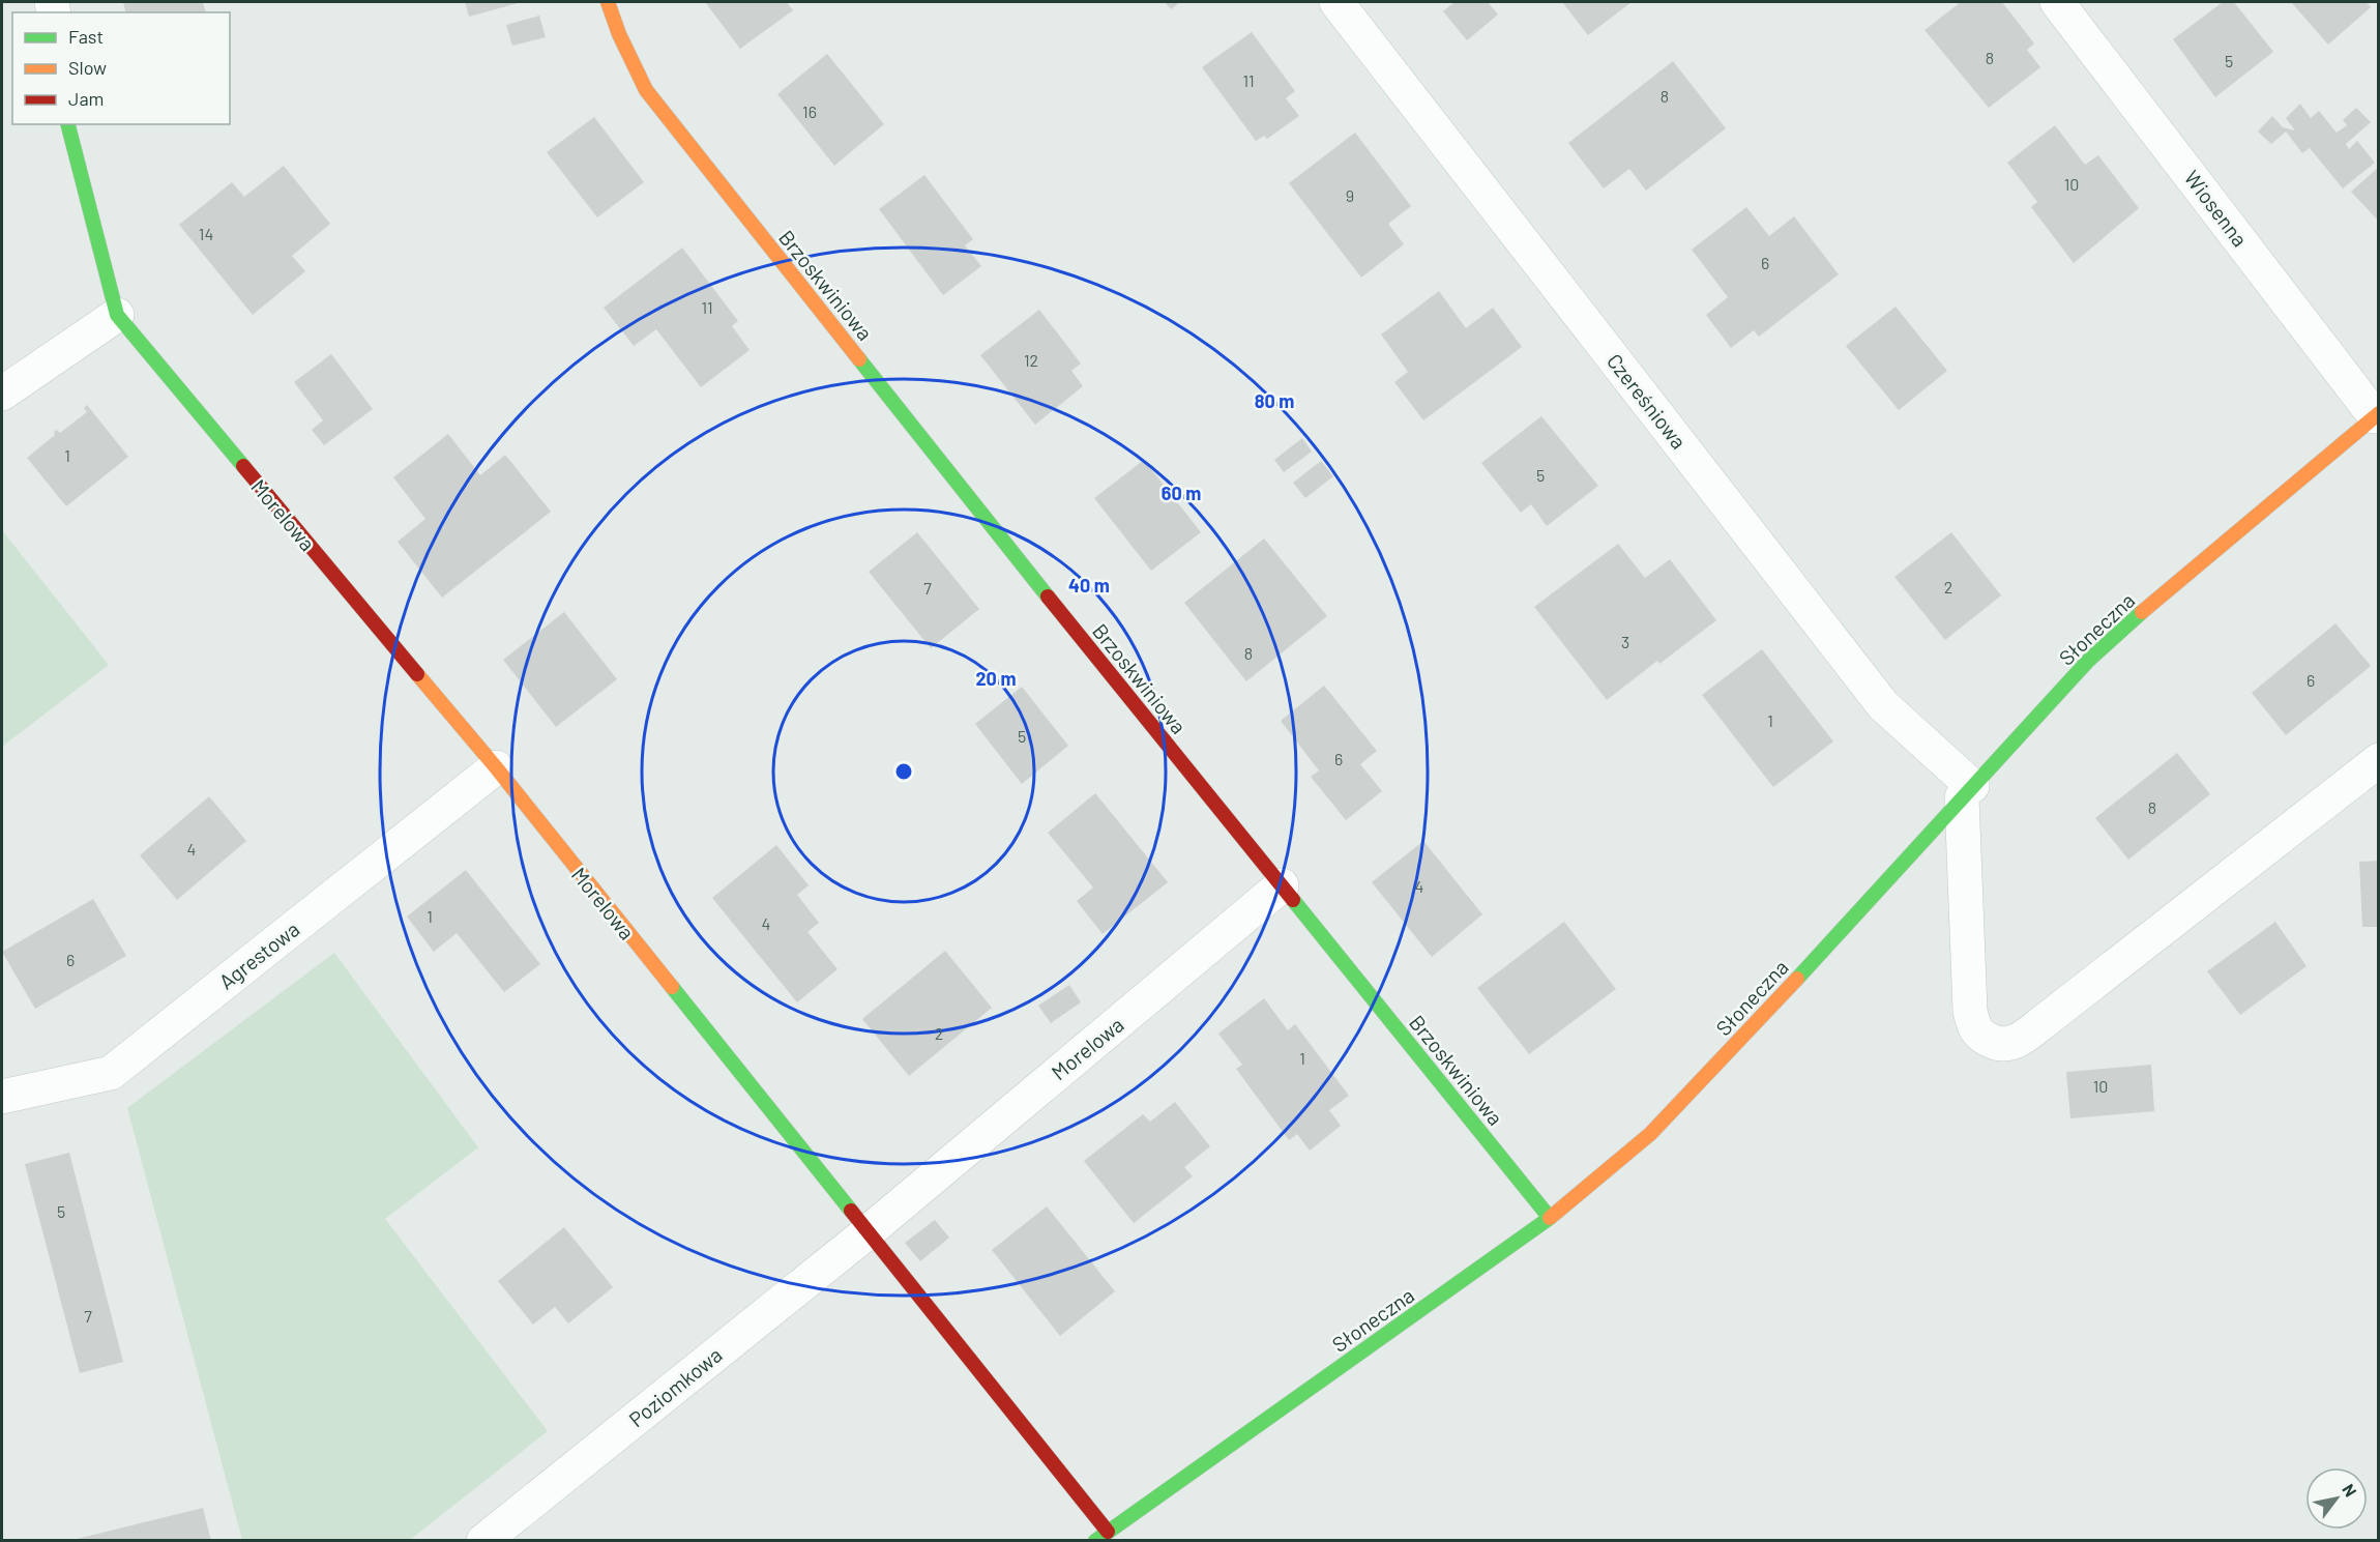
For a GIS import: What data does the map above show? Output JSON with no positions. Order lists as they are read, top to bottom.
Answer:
{
  "streets": {
    "street": [
      "Wiosenna",
      "Brzoskwiniowa",
      "Czereśniowa",
      "Morelowa",
      "Słoneczna",
      "Agrestowa",
      "Poziomkowa"
    ]
  },
  "crossings": [
    ["Wiosenna", "Słoneczna"],
    ["Brzoskwiniowa", "Morelowa"],
    ["Brzoskwiniowa", "Słoneczna"],
    ["Czereśniowa", "Słoneczna"],
    ["Morelowa", "Agrestowa"],
    ["Morelowa", "Poziomkowa"]
  ],
  "house_numbers": [
    "8",
    "5",
    "11",
    "8",
    "16",
    "10",
    "9",
    "14",
    "6",
    "11",
    "12",
    "1",
    "5",
    "2",
    "7",
    "3",
    "8",
    "6",
    "1",
    "5",
    "6",
    "8",
    "4",
    "4",
    "1",
    "4",
    "6",
    "2",
    "1",
    "10",
    "5",
    "7"
  ],
  "legend": ["Fast", "Slow", "Jam"],
  "north": "top right",
  "rings": [
    "80 m",
    "60 m",
    "40 m",
    "20 m"
  ]
}
